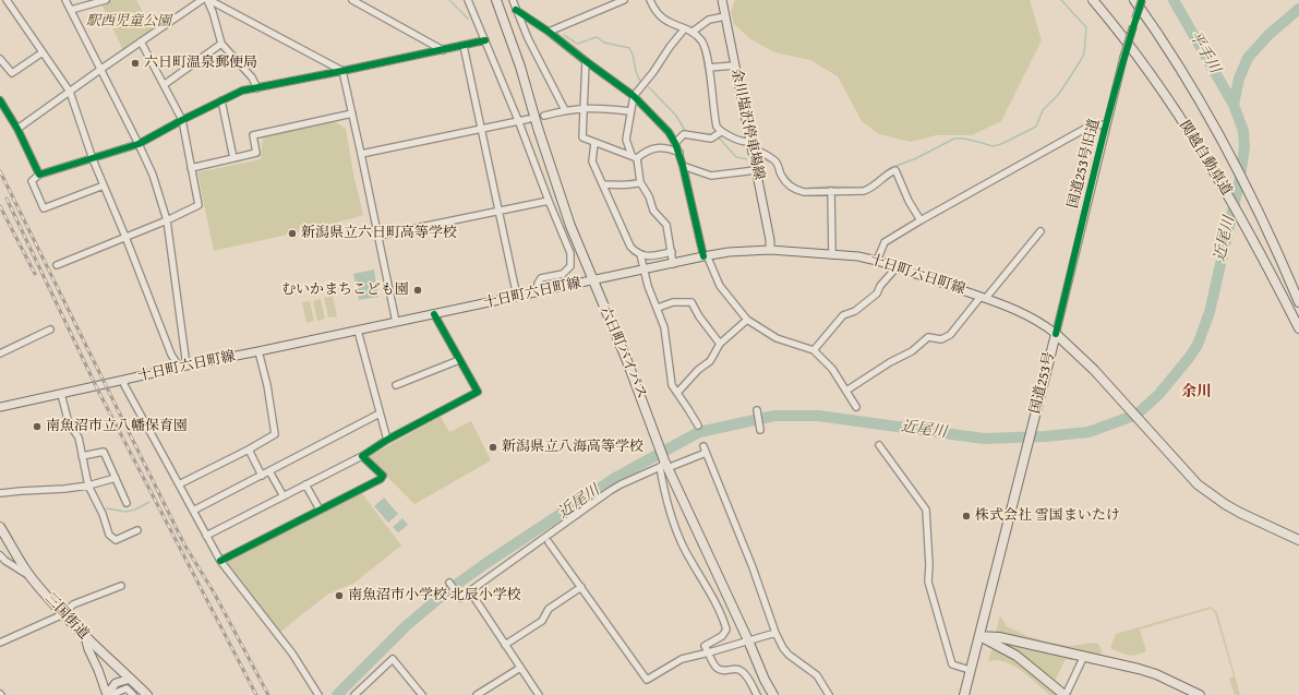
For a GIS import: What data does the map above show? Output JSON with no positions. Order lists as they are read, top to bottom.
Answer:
{
  "streets": {
    "highway": [
      "関越自動車道",
      "六日町バイパス",
      "国道253号",
      "三国街道"
    ],
    "main road": ["余川塩沢停車場線", "十日町六日町線"],
    "street": ["国道253号旧道"]
  },
  "crossings": [
    ["余川塩沢停車場線", "十日町六日町線"],
    ["国道253号旧道", "十日町六日町線"],
    ["国道253号旧道", "国道253号"],
    ["十日町六日町線", "六日町バイパス"],
    ["十日町六日町線", "国道253号"]
  ],
  "districts": ["余川"],
  "water": ["平手川", "近尾川"],
  "parks": ["駅西児童公園"],
  "places": [
    "六日町温泉郵便局",
    "新潟県立六日町高等学校",
    "むいかまちこども園",
    "南魚沼市立八幡保育園",
    "新潟県立八海高等学校",
    "株式会社 雪国まいたけ",
    "南魚沼市小学校 北辰小学校"
  ]
}
